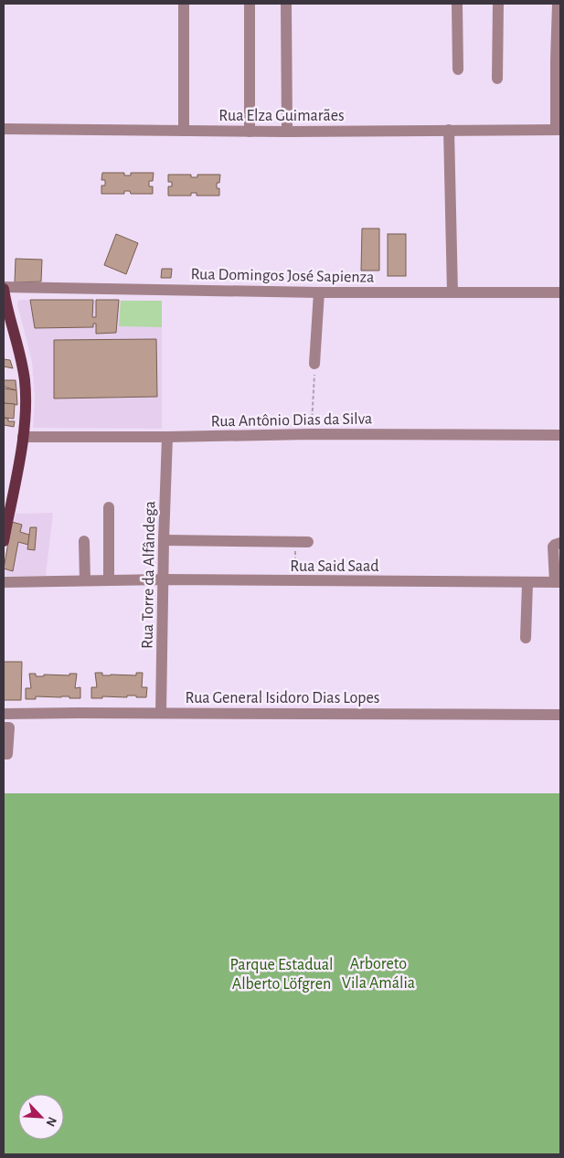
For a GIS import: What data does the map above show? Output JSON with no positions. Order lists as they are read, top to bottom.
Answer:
{
  "streets": {
    "street": [
      "Rua Elza Guimarães",
      "Rua Domingos José Sapienza",
      "Rua Antônio Dias da Silva",
      "Rua Said Saad",
      "Rua Torre da Alfândega",
      "Rua General Isidoro Dias Lopes"
    ]
  },
  "crossings": [
    ["Rua Antônio Dias da Silva", "Rua Torre da Alfândega"],
    ["Rua Said Saad", "Rua Torre da Alfândega"],
    ["Rua Torre da Alfândega", "Rua General Isidoro Dias Lopes"]
  ],
  "parks": ["Arboreto Vila Amália", "Parque Estadual Alberto Löfgren"],
  "north": "bottom right"
}
